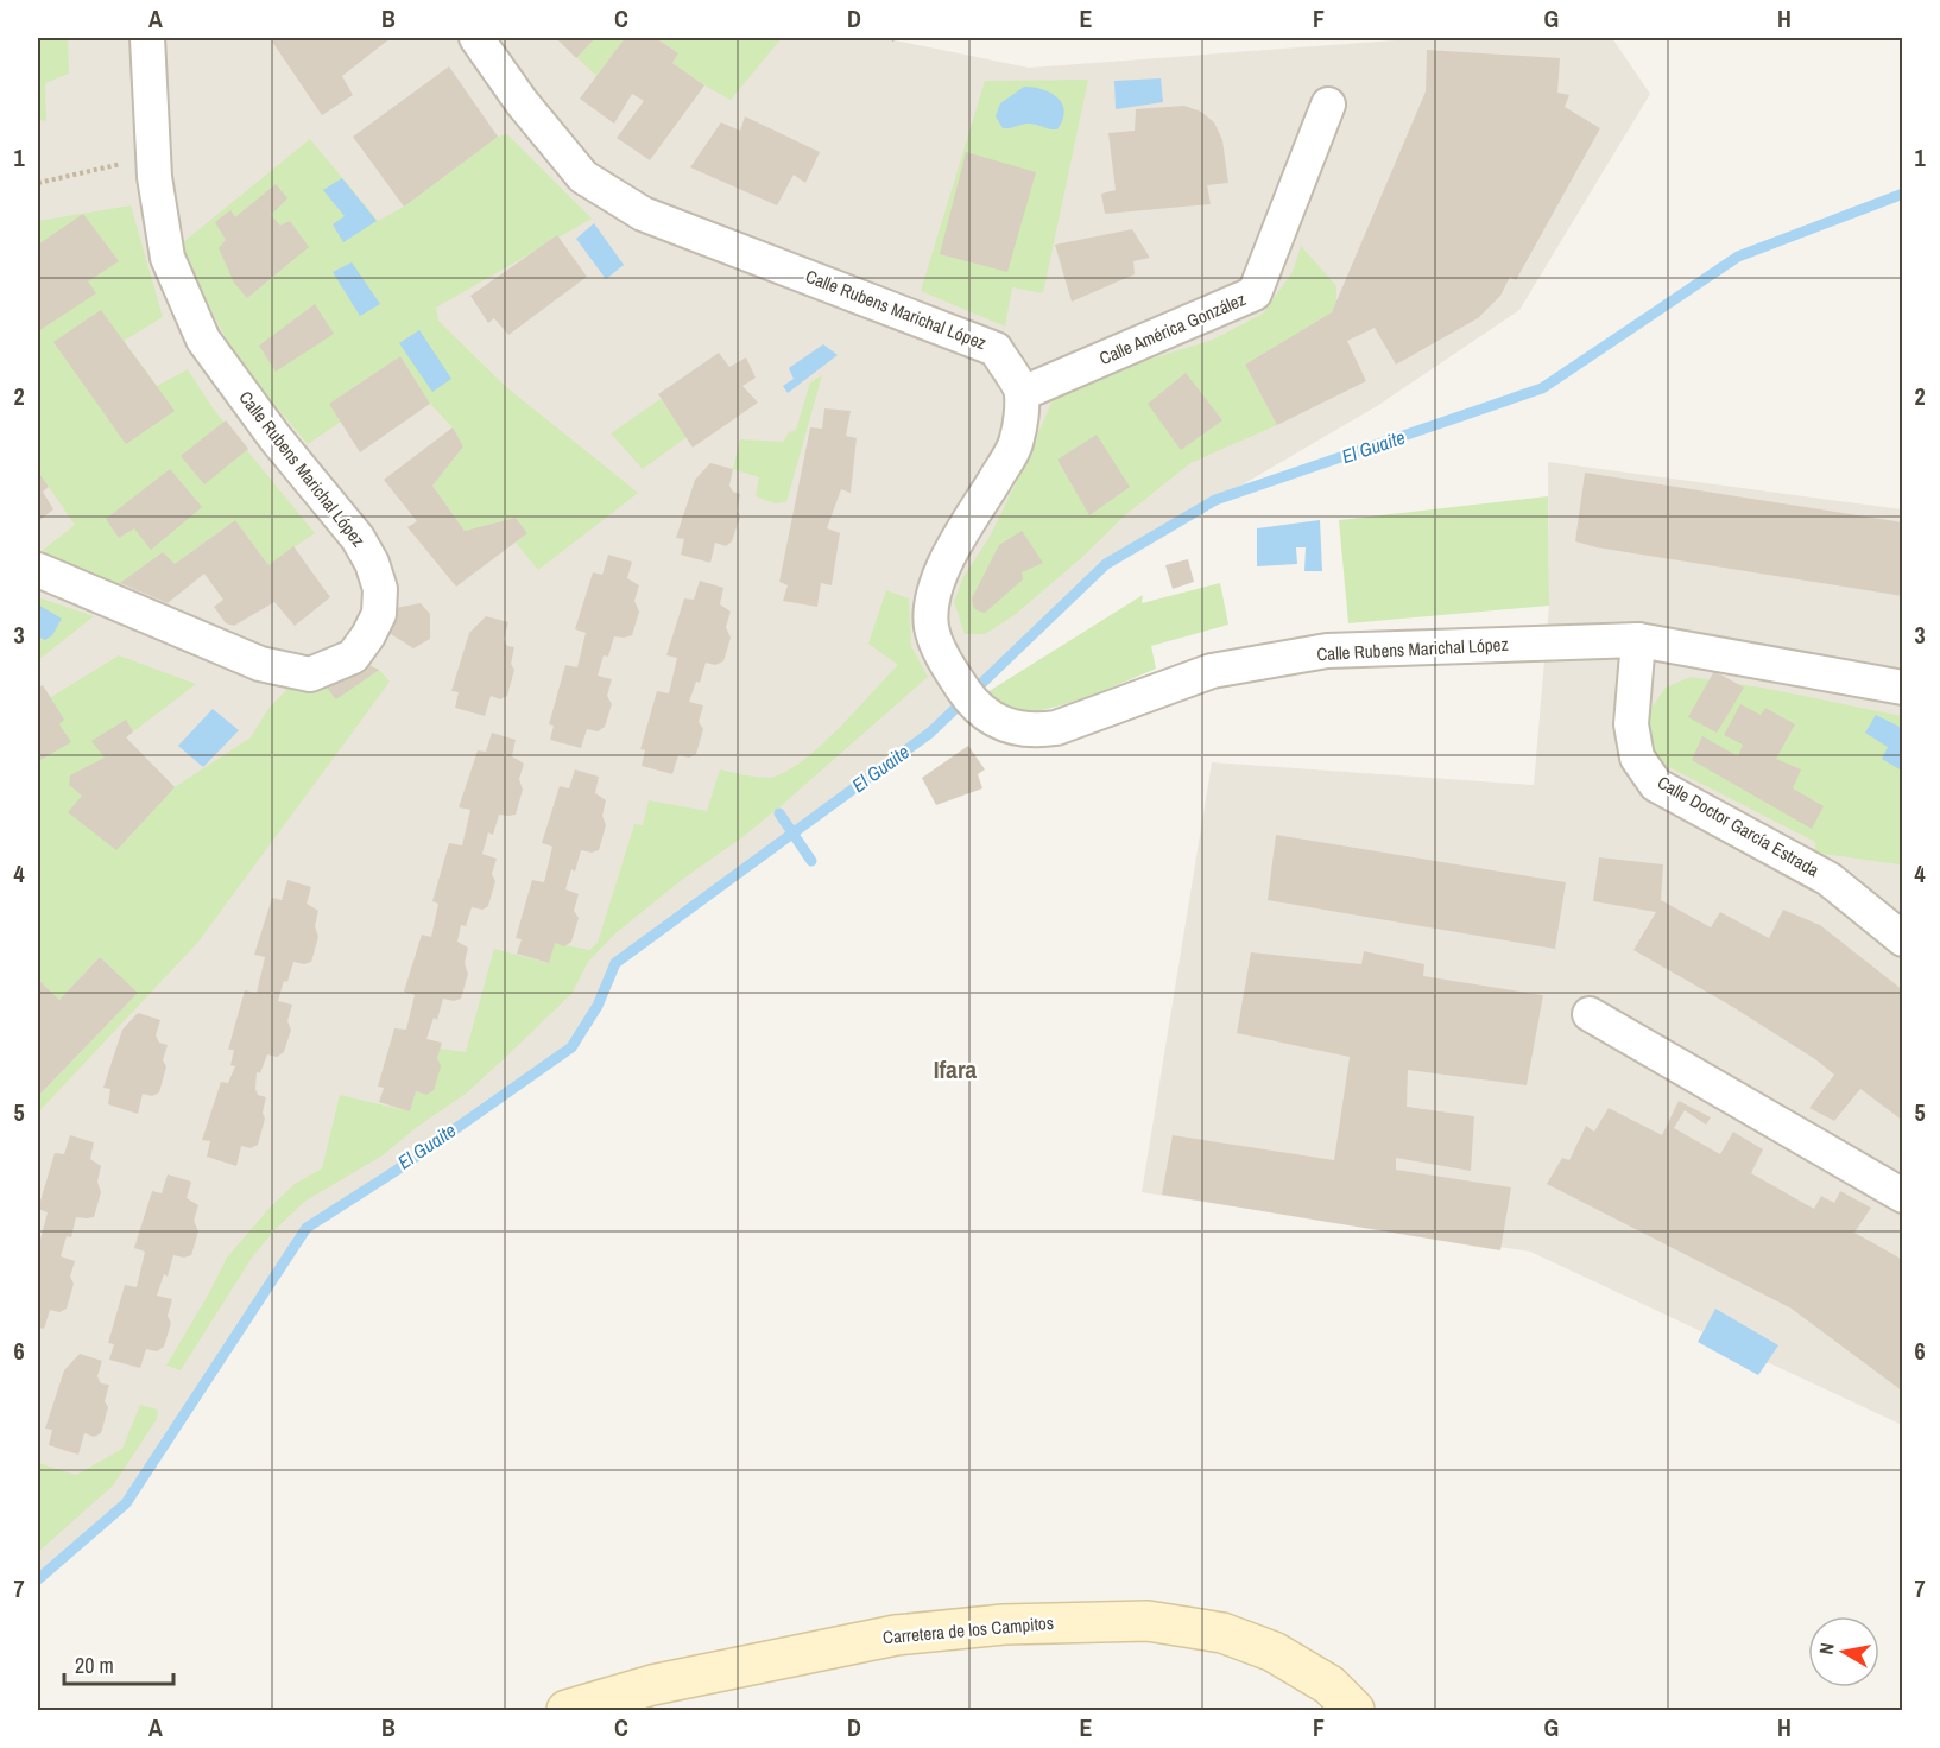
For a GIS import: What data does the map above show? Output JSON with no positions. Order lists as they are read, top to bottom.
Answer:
{
  "streets": {
    "main road": ["Carretera de los Campitos"],
    "street": ["Calle Rubens Marichal López", "Calle América González", "Calle Doctor García Estrada"]
  },
  "crossings": [
    ["Calle Rubens Marichal López", "Calle América González"],
    ["Calle Rubens Marichal López", "Calle Doctor García Estrada"]
  ],
  "districts": ["Ifara"],
  "water": ["El Guaite"],
  "scale_bar": "20 m",
  "north": "left",
  "grid": {
    "columns": [
      "A",
      "B",
      "C",
      "D",
      "E",
      "F",
      "G",
      "H"
    ],
    "rows": [
      "1",
      "2",
      "3",
      "4",
      "5",
      "6",
      "7"
    ]
  }
}
